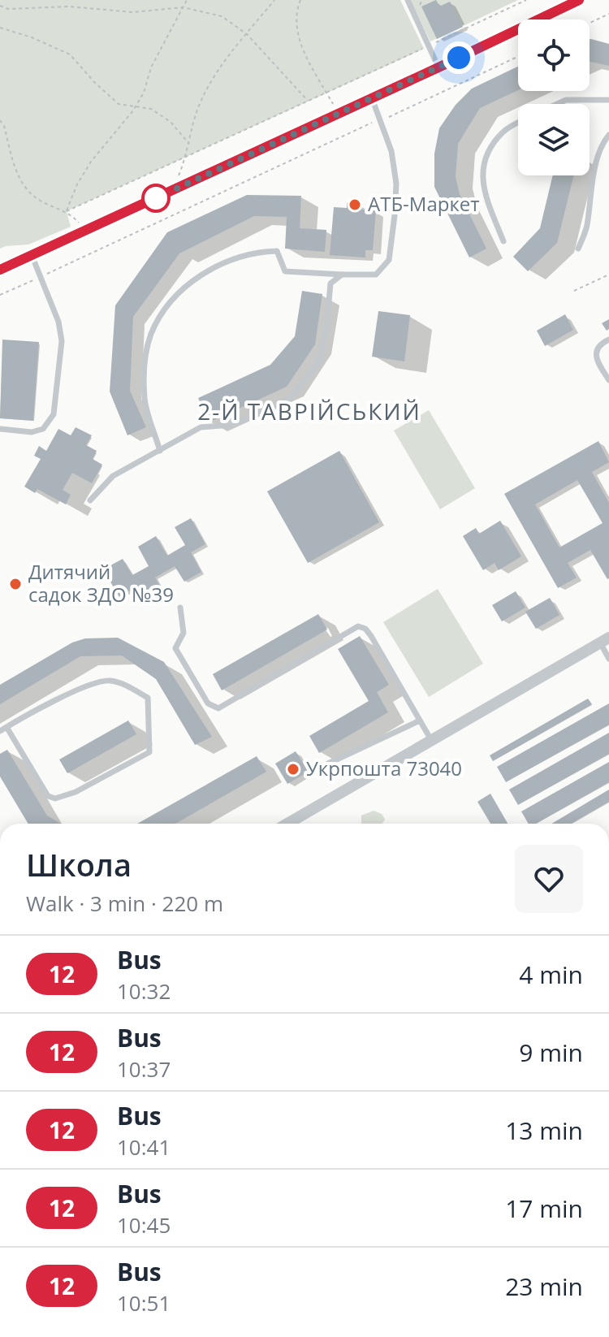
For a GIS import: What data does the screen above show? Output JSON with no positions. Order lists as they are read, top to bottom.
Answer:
{
  "districts": ["2-Й ТАВРІЙСЬКИЙ"],
  "places": ["АТБ-Маркет", "Дитячий садок ЗДО №39", "Укрпошта 73040"],
  "lines": ["bus line 12"],
  "page": {
    "heading": ["Школа", "Walk · 3 min · 220 m"],
    "list": [
      {
        "mark": "12",
        "name": "Bus",
        "note": "10:32",
        "value": "4 min"
      },
      {
        "mark": "12",
        "name": "Bus",
        "note": "10:37",
        "value": "9 min"
      },
      {
        "mark": "12",
        "name": "Bus",
        "note": "10:41",
        "value": "13 min"
      },
      {
        "mark": "12",
        "name": "Bus",
        "note": "10:45",
        "value": "17 min"
      },
      {
        "mark": "12",
        "name": "Bus",
        "note": "10:51",
        "value": "23 min"
      }
    ]
  }
}
